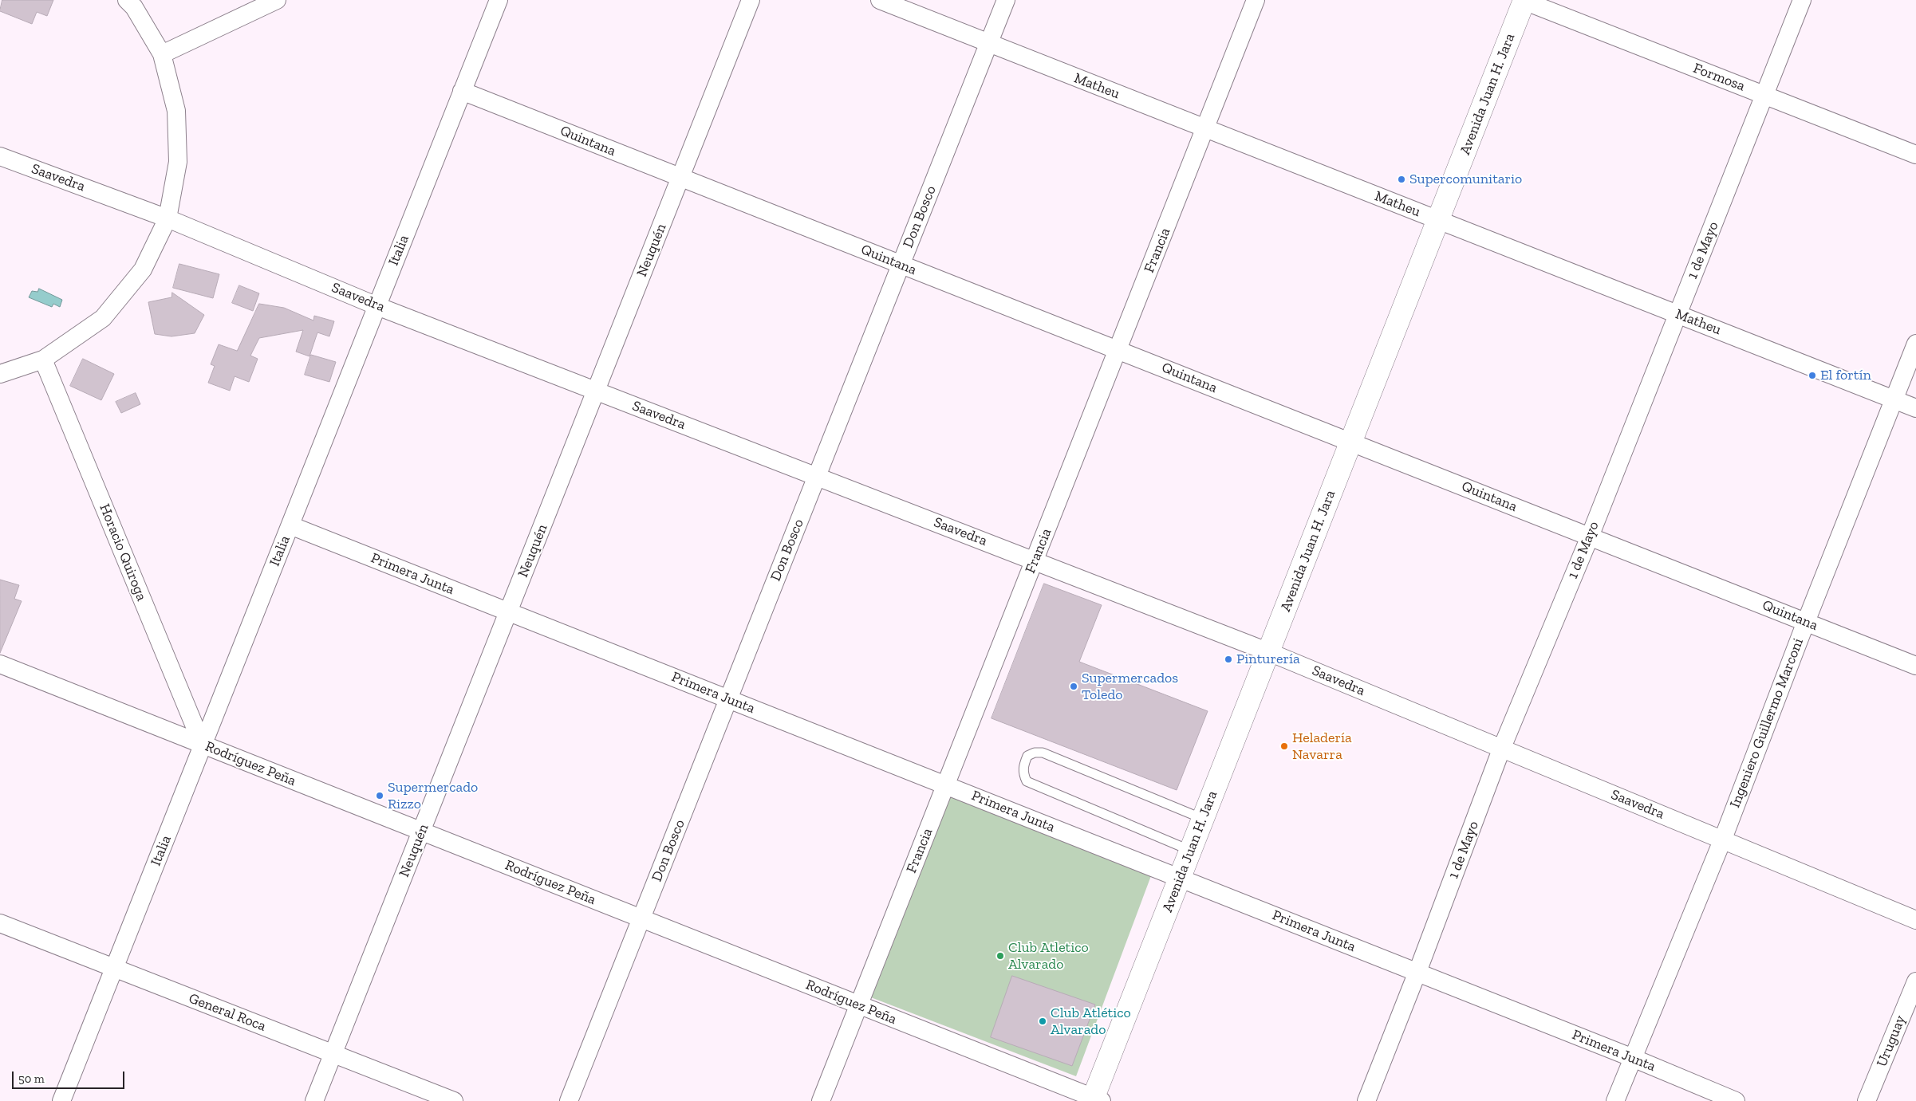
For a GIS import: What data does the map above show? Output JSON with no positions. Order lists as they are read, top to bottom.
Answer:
{
  "streets": {
    "main road": ["Avenida Juan H. Jara"],
    "street": [
      "Formosa",
      "Matheu",
      "Quintana",
      "Saavedra",
      "Don Bosco",
      "Italia",
      "Neuquén",
      "Francia",
      "1 de Mayo",
      "Horacio Quiroga",
      "Primera Junta",
      "Ingeniero Guillermo Marconi",
      "Rodríguez Peña",
      "General Roca",
      "Uruguay"
    ]
  },
  "crossings": [
    ["Formosa", "Avenida Juan H. Jara"],
    ["Formosa", "1 de Mayo"],
    ["Matheu", "Avenida Juan H. Jara"],
    ["Matheu", "Don Bosco"],
    ["Matheu", "Francia"],
    ["Matheu", "1 de Mayo"],
    ["Matheu", "Ingeniero Guillermo Marconi"],
    ["Avenida Juan H. Jara", "Quintana"],
    ["Avenida Juan H. Jara", "Saavedra"],
    ["Avenida Juan H. Jara", "Primera Junta"],
    ["Avenida Juan H. Jara", "Rodríguez Peña"],
    ["Quintana", "Don Bosco"],
    ["Quintana", "Italia"],
    ["Quintana", "Neuquén"],
    ["Quintana", "Francia"],
    ["Quintana", "1 de Mayo"],
    ["Quintana", "Ingeniero Guillermo Marconi"],
    ["Saavedra", "Don Bosco"],
    ["Saavedra", "Italia"],
    ["Saavedra", "Neuquén"],
    ["Saavedra", "Francia"],
    ["Saavedra", "1 de Mayo"],
    ["Saavedra", "Ingeniero Guillermo Marconi"],
    ["Don Bosco", "Primera Junta"],
    ["Don Bosco", "Rodríguez Peña"],
    ["Italia", "Horacio Quiroga"],
    ["Italia", "Primera Junta"],
    ["Italia", "Rodríguez Peña"],
    ["Italia", "General Roca"],
    ["Neuquén", "Primera Junta"],
    ["Neuquén", "Rodríguez Peña"],
    ["Neuquén", "General Roca"],
    ["Francia", "Primera Junta"],
    ["Francia", "Rodríguez Peña"],
    ["1 de Mayo", "Primera Junta"],
    ["Horacio Quiroga", "Rodríguez Peña"],
    ["Primera Junta", "Ingeniero Guillermo Marconi"]
  ],
  "places": [
    "Supercomunitario",
    "El fortín",
    "Pinturería",
    "Supermercados Toledo",
    "Heladería Navarra",
    "Supermercado Rizzo",
    "Club Atletico Alvarado",
    "Club Atlético Alvarado"
  ],
  "scale_bar": "50 m"
}
